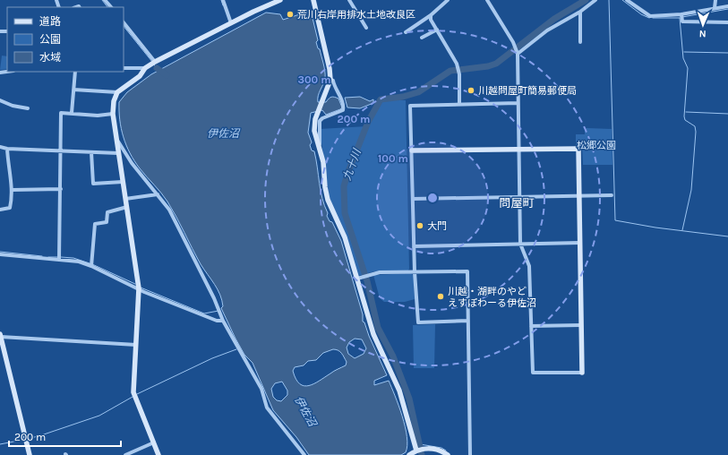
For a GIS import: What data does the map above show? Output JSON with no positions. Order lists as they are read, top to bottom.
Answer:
{
  "districts": ["問屋町"],
  "water": ["伊佐沼", "九十川"],
  "parks": ["松郷公園"],
  "places": [
    "荒川右岸用排水土地改良区",
    "川越問屋町簡易郵便局",
    "大門",
    "川越・湖畔のやど えすぽわーる伊佐沼"
  ],
  "legend": ["道路", "公園", "水域"],
  "scale_bar": "200 m",
  "north": "bottom",
  "rings": ["300 m", "200 m", "100 m"]
}
